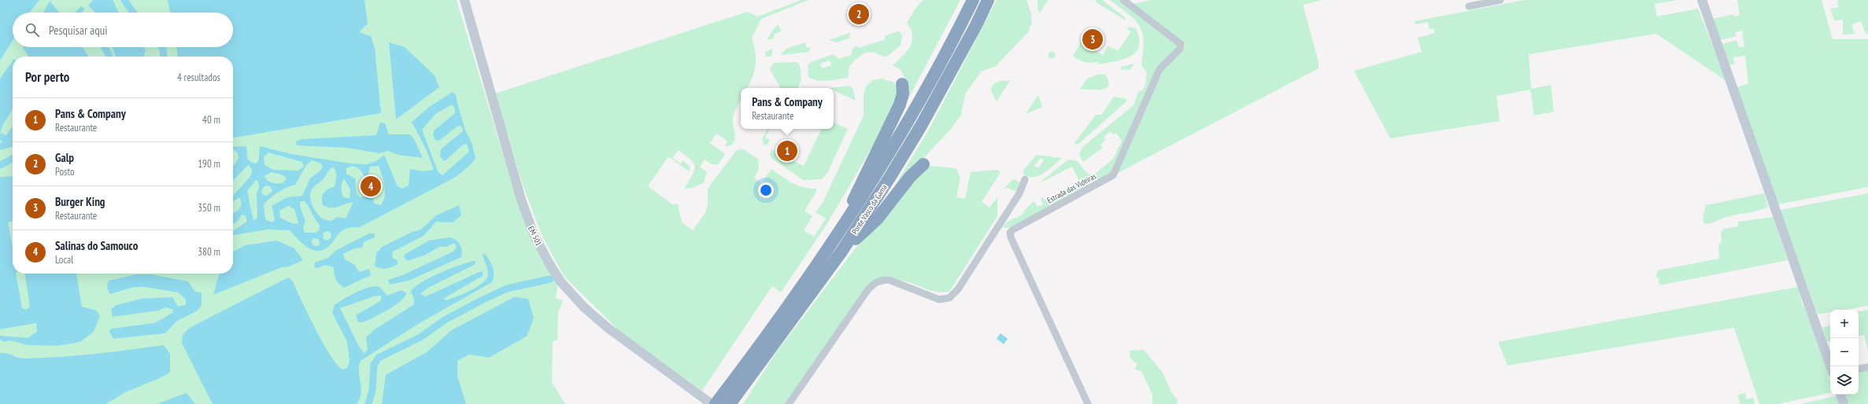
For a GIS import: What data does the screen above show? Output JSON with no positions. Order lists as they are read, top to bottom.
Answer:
{
  "streets": {
    "highway": ["Ponte Vasco da Gama"],
    "main road": ["EM 501"],
    "street": ["Estrada das Videiras"]
  },
  "page": {
    "pins": [
      "2",
      "3",
      "1",
      "4"
    ],
    "search": "Pesquisar aqui",
    "heading": ["Por perto", "4 resultados"],
    "popup": ["Pans & Company", "Restaurante"],
    "list": [
      {
        "mark": "1",
        "name": "Pans & Company",
        "note": "Restaurante",
        "value": "40 m"
      },
      {
        "mark": "2",
        "name": "Galp",
        "note": "Posto",
        "value": "190 m"
      },
      {
        "mark": "3",
        "name": "Burger King",
        "note": "Restaurante",
        "value": "350 m"
      },
      {
        "mark": "4",
        "name": "Salinas do Samouco",
        "note": "Local",
        "value": "380 m"
      }
    ],
    "map_buttons": ["+", "−"]
  }
}
